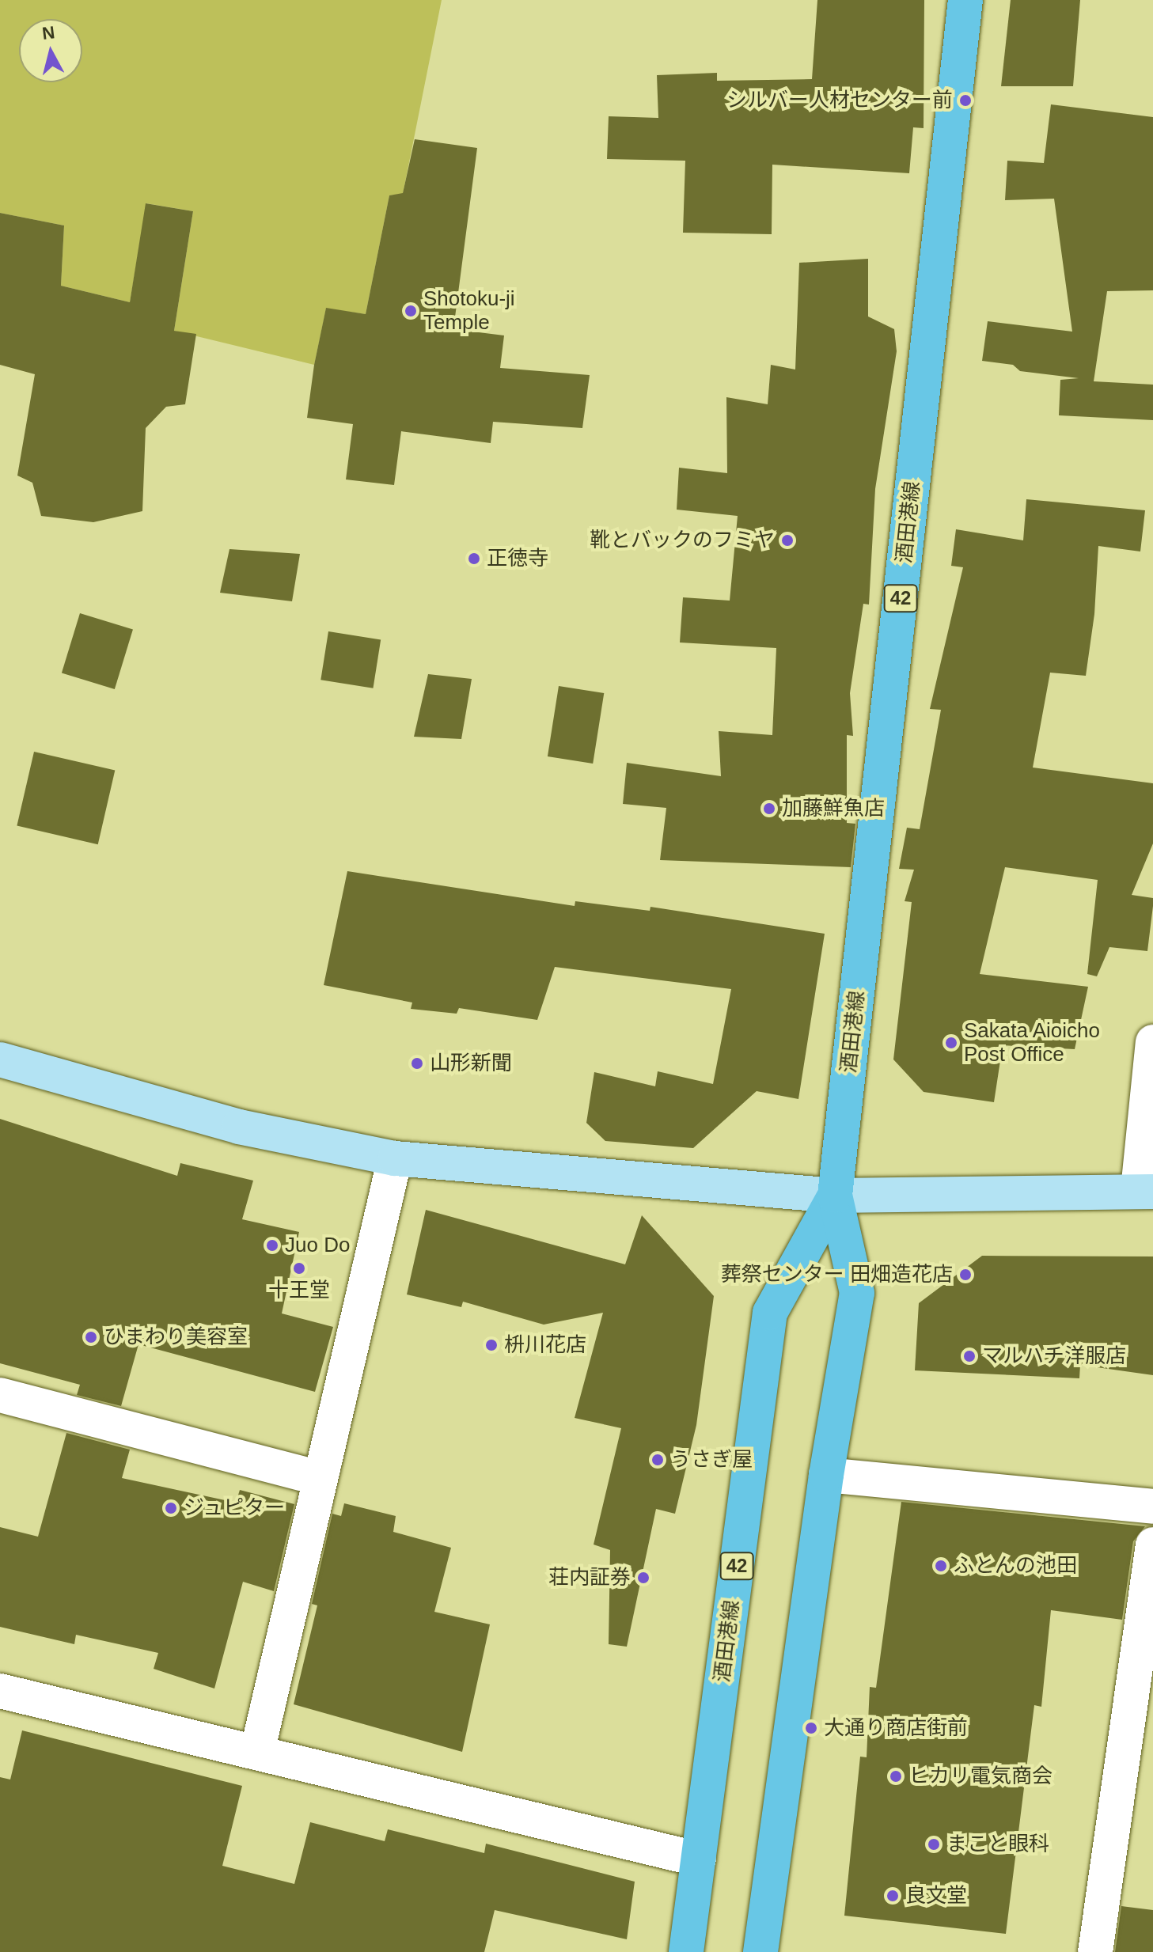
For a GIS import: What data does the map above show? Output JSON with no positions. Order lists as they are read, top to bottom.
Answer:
{
  "streets": {
    "main road": ["酒田港線", "42"]
  },
  "places": [
    "シルバー人材センター前",
    "Shotoku-ji Temple",
    "靴とバックのフミヤ",
    "正徳寺",
    "加藤鮮魚店",
    "Sakata Aioicho Post Office",
    "山形新聞",
    "Juo Do",
    "十王堂",
    "葬祭センター 田畑造花店",
    "ひまわり美容室",
    "枡川花店",
    "マルハチ洋服店",
    "うさぎ屋",
    "ジュピター",
    "ふとんの池田",
    "荘内証券",
    "大通り商店街前",
    "ヒカリ電気商会",
    "まこと眼科",
    "良文堂"
  ],
  "north": "top"
}
